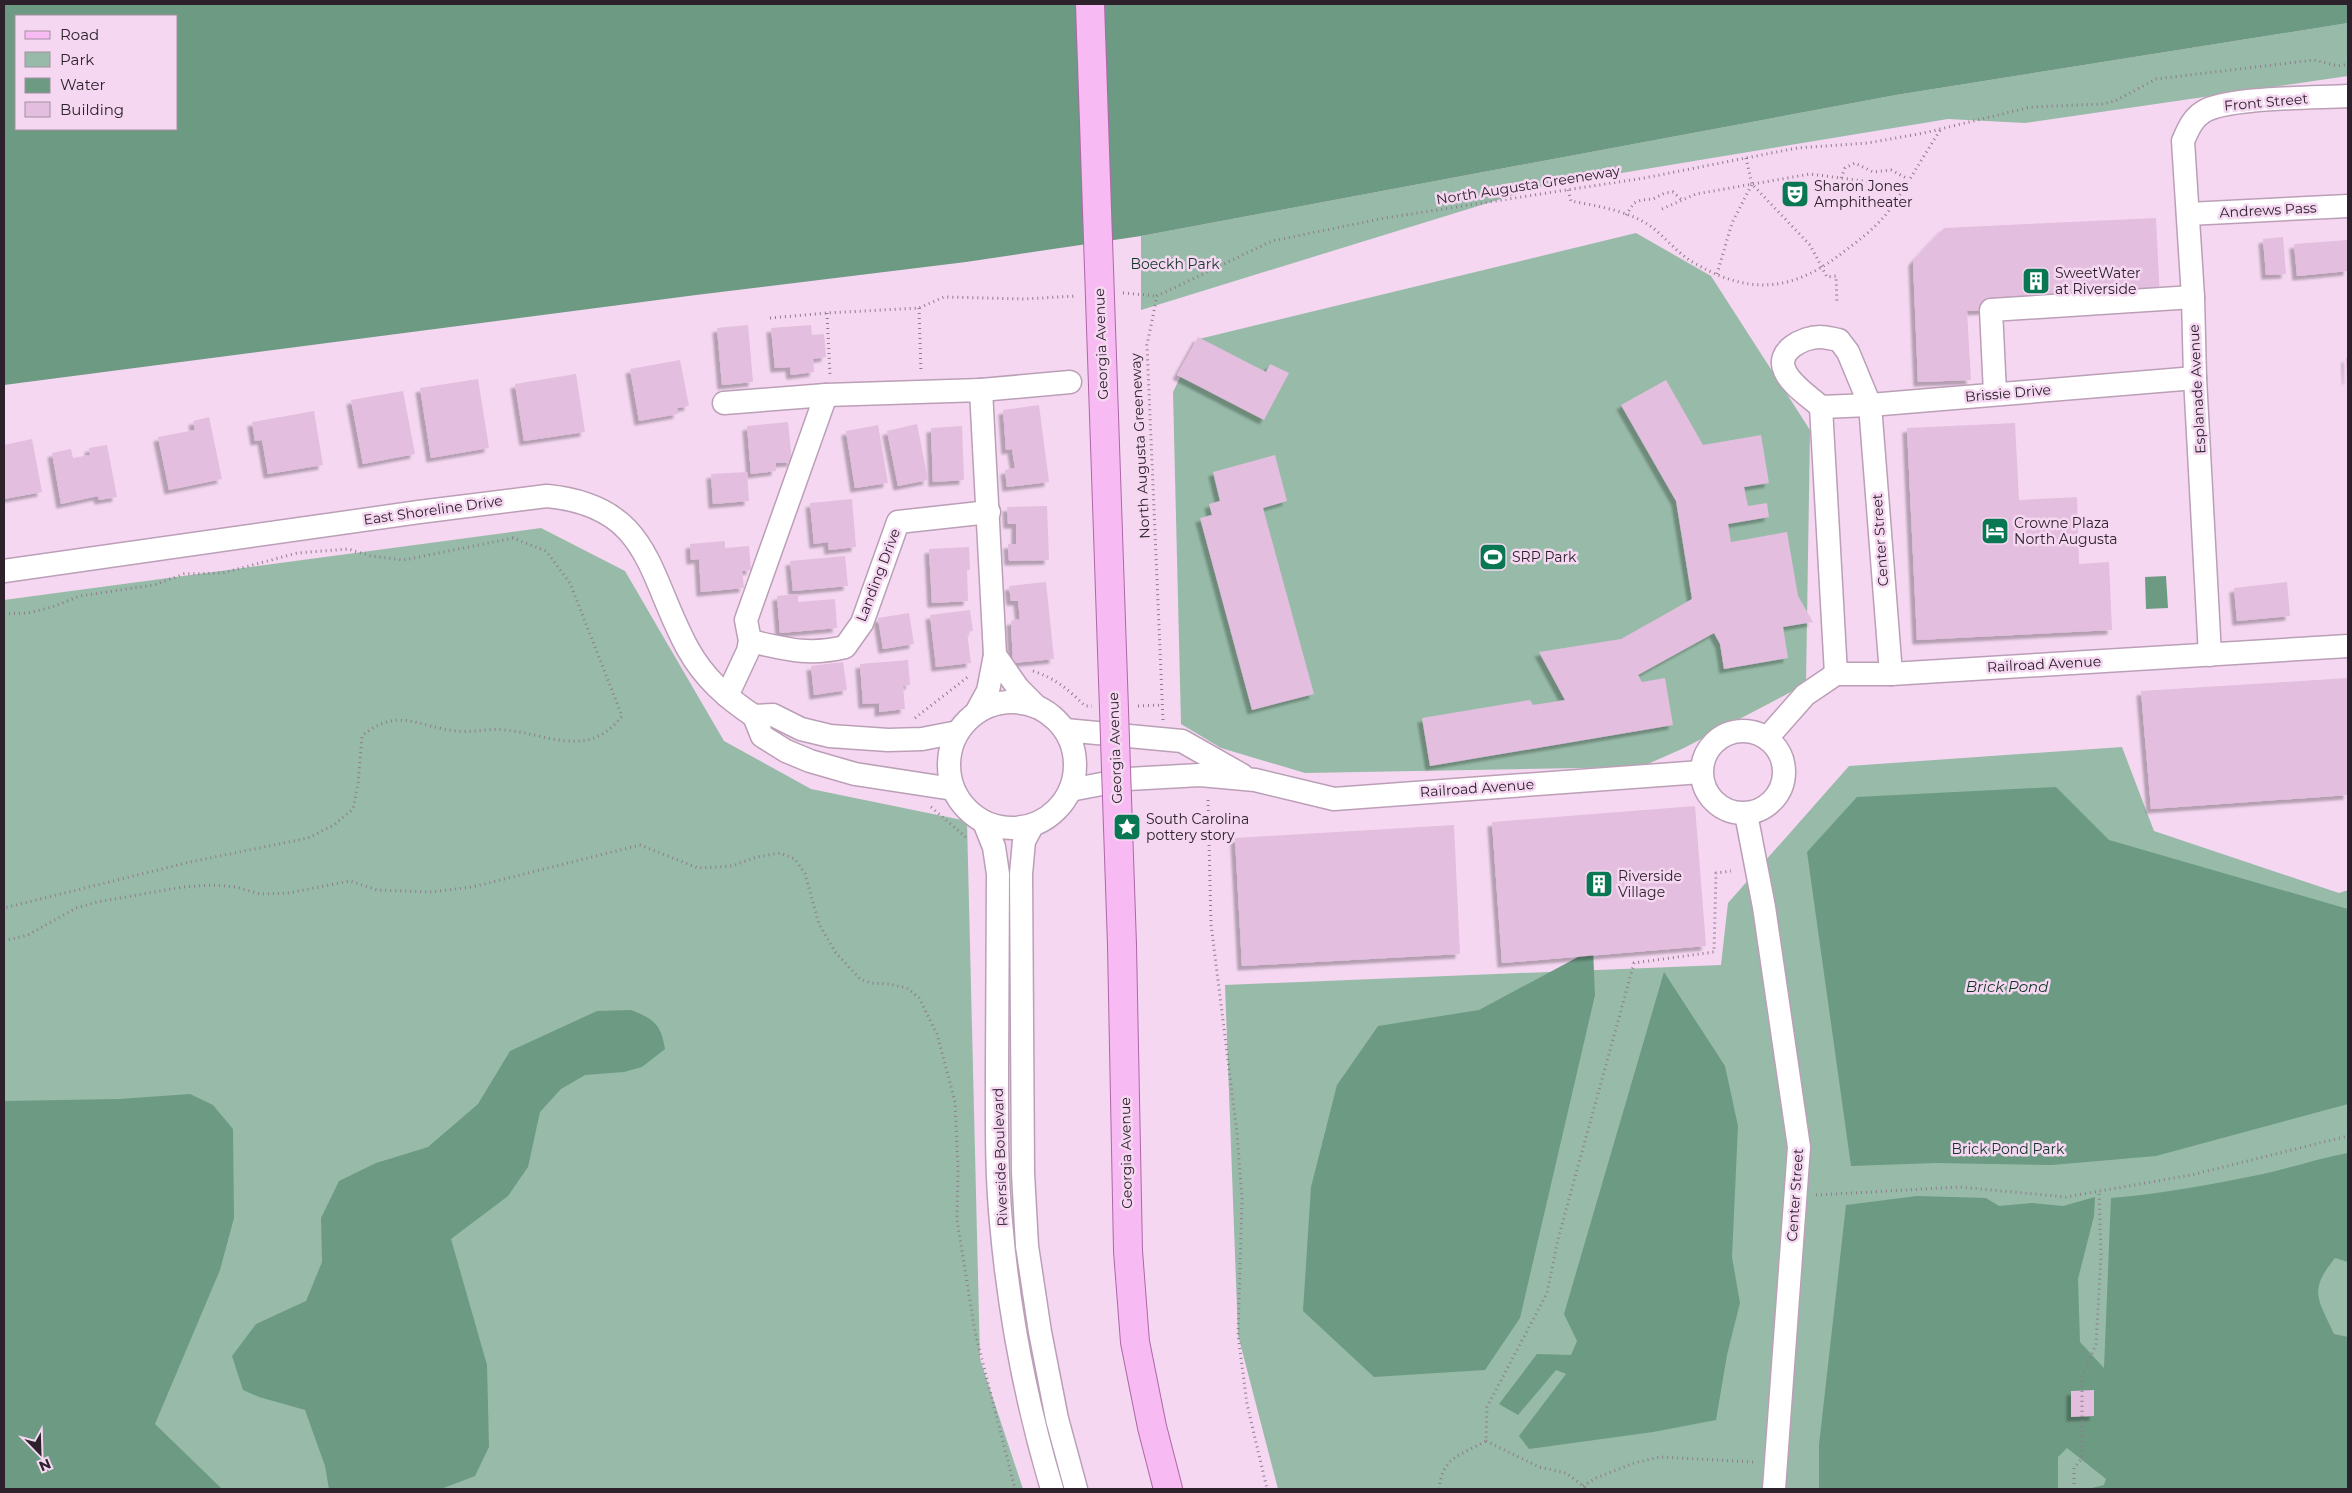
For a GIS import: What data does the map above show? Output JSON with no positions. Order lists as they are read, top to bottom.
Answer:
{
  "streets": {
    "main road": ["Georgia Avenue"],
    "street": [
      "Front Street",
      "Andrews Pass",
      "Esplanade Avenue",
      "Brissie Drive",
      "East Shoreline Drive",
      "Center Street",
      "Landing Drive",
      "Railroad Avenue",
      "Riverside Boulevard"
    ],
    "path": ["North Augusta Greeneway"]
  },
  "crossings": [
    ["Front Street", "Esplanade Avenue"],
    ["North Augusta Greeneway", "Railroad Avenue"],
    ["Andrews Pass", "Esplanade Avenue"],
    ["Esplanade Avenue", "Brissie Drive"],
    ["Esplanade Avenue", "Railroad Avenue"],
    ["Brissie Drive", "Center Street"],
    ["Center Street", "Railroad Avenue"],
    ["Railroad Avenue", "Riverside Boulevard"]
  ],
  "water": ["Brick Pond"],
  "parks": ["Boeckh Park", "Brick Pond Park"],
  "places": {
    "theatre": ["Sharon Jones Amphitheater"],
    "building": ["SweetWater at Riverside", "Riverside Village"],
    "hotel": ["Crowne Plaza North Augusta"],
    "sports": ["SRP Park"],
    "place": ["South Carolina pottery story"]
  },
  "legend": [
    "Road",
    "Park",
    "Water",
    "Building"
  ],
  "north": "bottom right"
}
